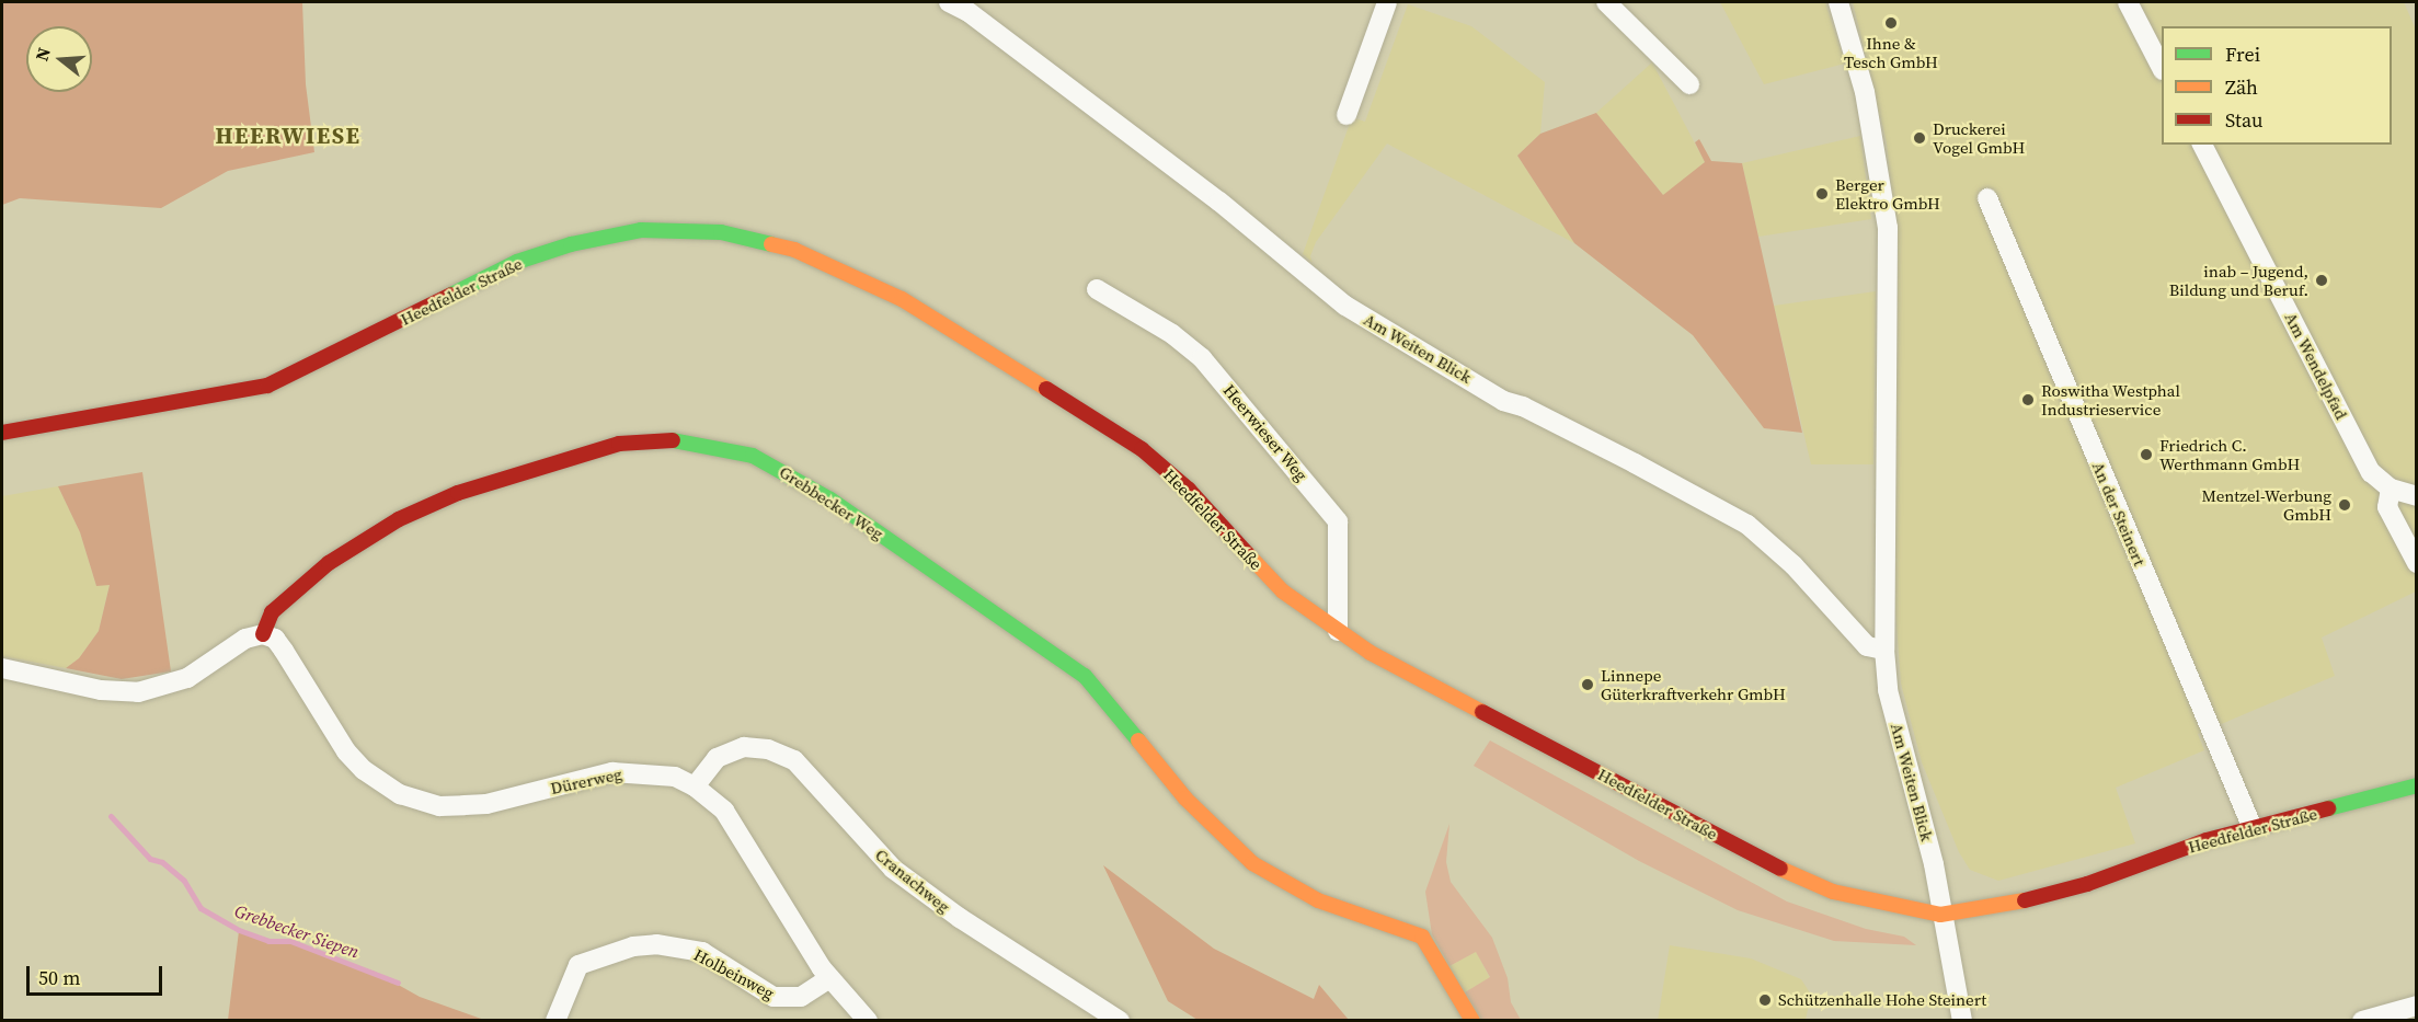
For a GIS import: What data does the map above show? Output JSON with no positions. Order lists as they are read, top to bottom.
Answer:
{
  "streets": {
    "main road": ["Heedfelder Straße", "Grebbecker Weg"],
    "street": [
      "Am Weiten Blick",
      "Am Wendelpfad",
      "Heerwieser Weg",
      "An der Steinert",
      "Dürerweg",
      "Cranachweg",
      "Holbeinweg"
    ]
  },
  "crossings": [
    ["Heedfelder Straße", "Am Weiten Blick"],
    ["Heedfelder Straße", "Heerwieser Weg"],
    ["Heedfelder Straße", "An der Steinert"],
    ["Grebbecker Weg", "Dürerweg"],
    ["Dürerweg", "Cranachweg"],
    ["Dürerweg", "Holbeinweg"]
  ],
  "districts": ["HEERWIESE"],
  "water": ["Grebbecker Siepen"],
  "places": [
    "Ihne & Tesch GmbH",
    "Druckerei Vogel GmbH",
    "Berger Elektro GmbH",
    "inab – Jugend, Bildung und Beruf.",
    "Roswitha Westphal Industrieservice",
    "Friedrich C. Werthmann GmbH",
    "Mentzel-Werbung GmbH",
    "Linnepe Güterkraftverkehr GmbH",
    "Schützenhalle Hohe Steinert"
  ],
  "legend": ["Frei", "Zäh", "Stau"],
  "scale_bar": "50 m",
  "north": "left"
}
